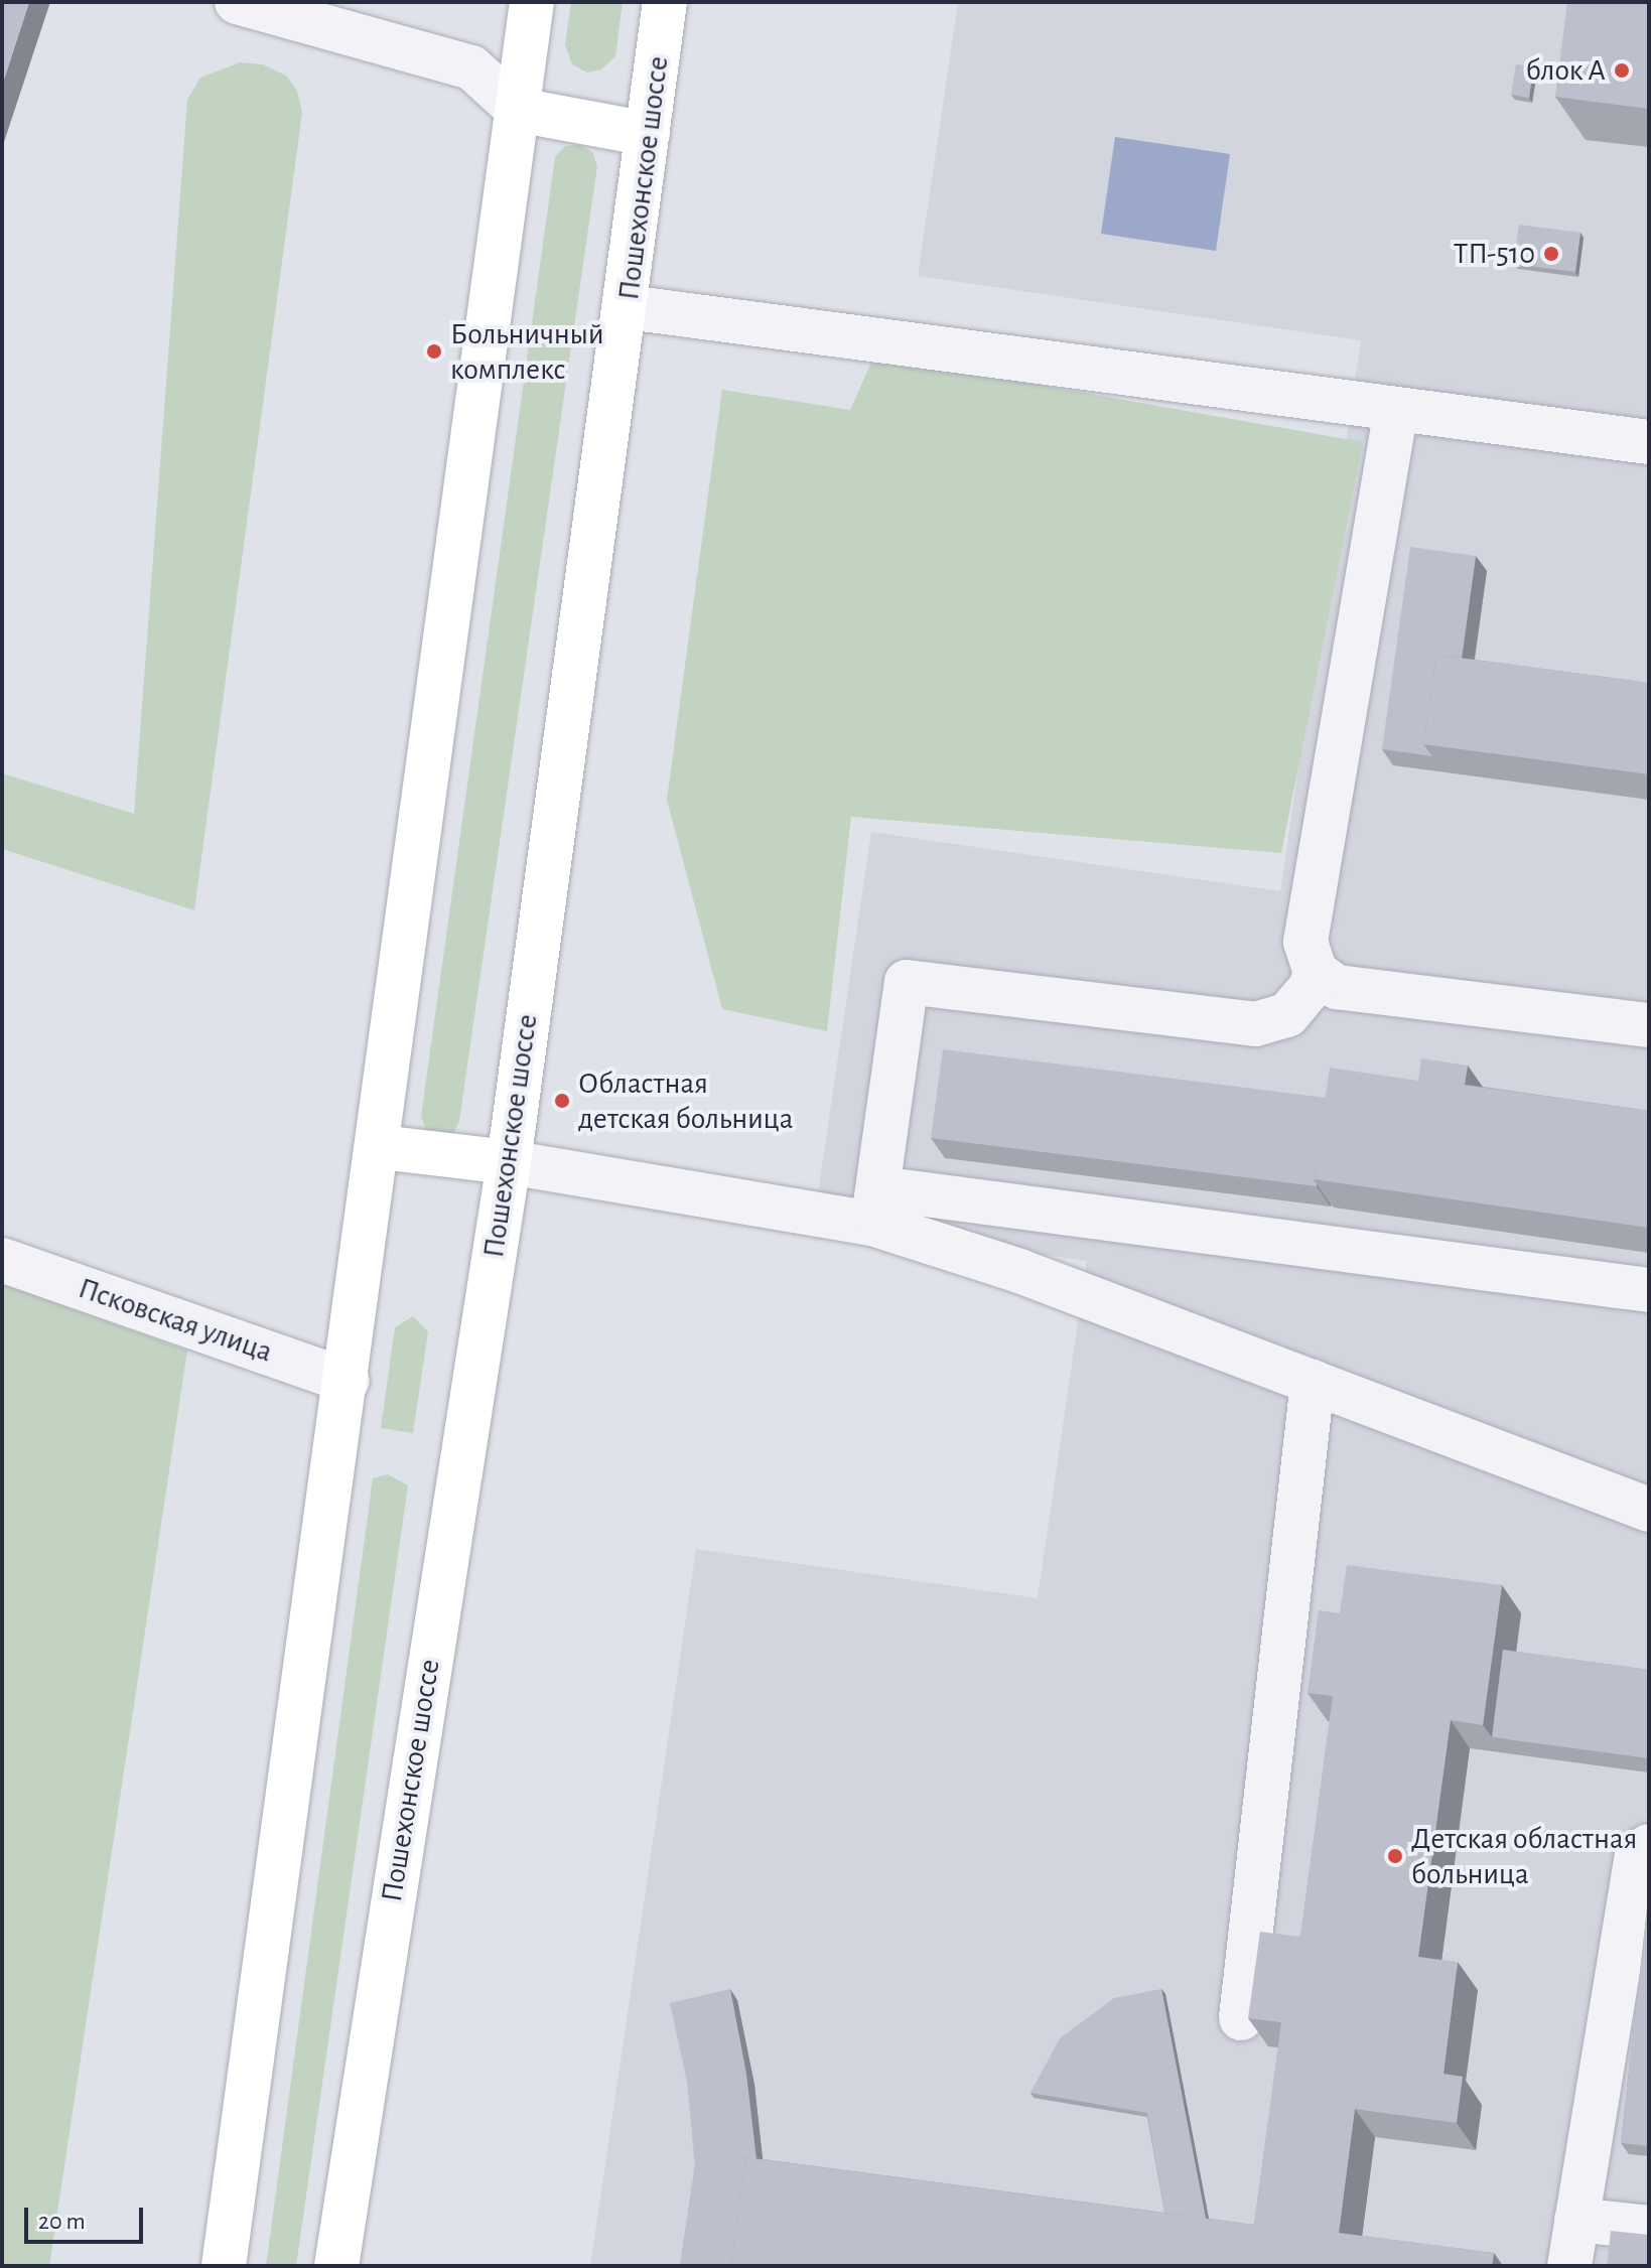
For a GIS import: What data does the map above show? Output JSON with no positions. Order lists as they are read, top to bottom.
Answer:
{
  "streets": {
    "main road": ["Пошехонское шоссе"],
    "street": ["Псковская улица"]
  },
  "places": [
    "блок А",
    "ТП-510",
    "Больничный комплекс",
    "Областная детская больница",
    "Детская областная больница"
  ],
  "scale_bar": "20 m"
}
